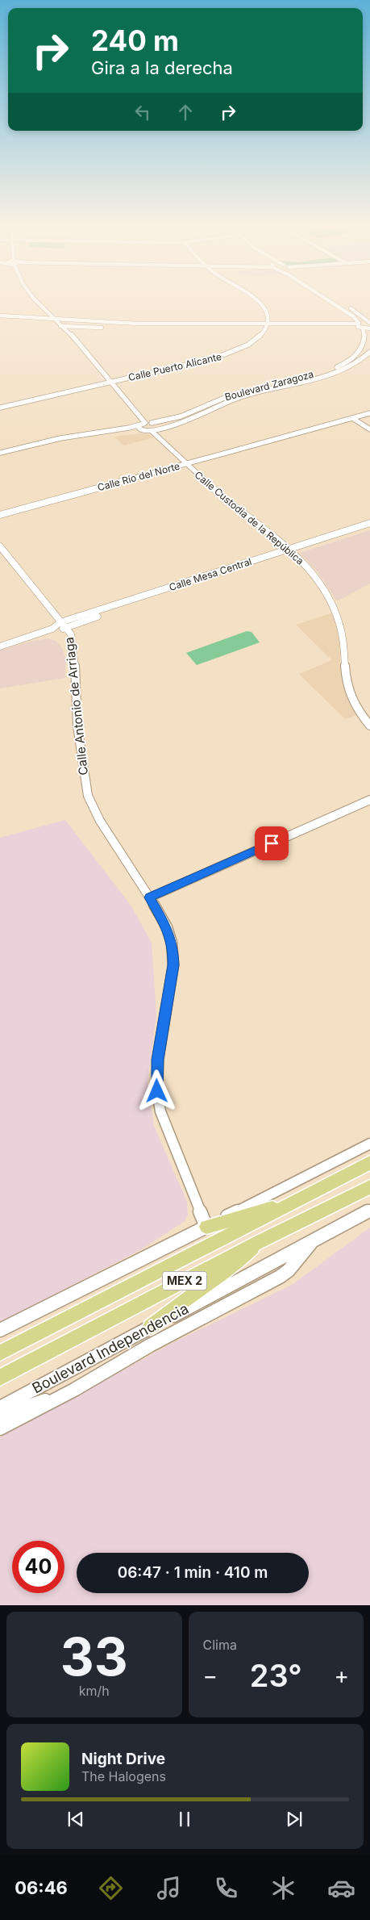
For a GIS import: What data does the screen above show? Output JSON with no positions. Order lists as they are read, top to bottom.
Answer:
{
  "streets": {
    "highway": ["MEX 2"],
    "main road": [
      "Calle Puerto Alicante",
      "Boulevard Zaragoza",
      "Calle Río del Norte",
      "Calle Custodia de la República",
      "Calle Mesa Central",
      "Calle Antonio de Arriaga",
      "Boulevard Independencia"
    ]
  },
  "crossings": [
    ["Boulevard Zaragoza", "Calle Custodia de la República"],
    ["Calle Río del Norte", "Calle Custodia de la República"],
    ["Calle Custodia de la República", "Calle Mesa Central"],
    ["Calle Mesa Central", "Calle Antonio de Arriaga"]
  ],
  "page": {
    "turn": ["240 m", "Gira a la derecha"],
    "limit": "40",
    "trip": "06:47 · 1 min · 410 m",
    "tile": [
      ["33", "km/h"],
      "Clima"
    ],
    "heat": ["−", "23°", "+"],
    "song": ["Night Drive", "The Halogens"],
    "tabs": "06:46"
  }
}
